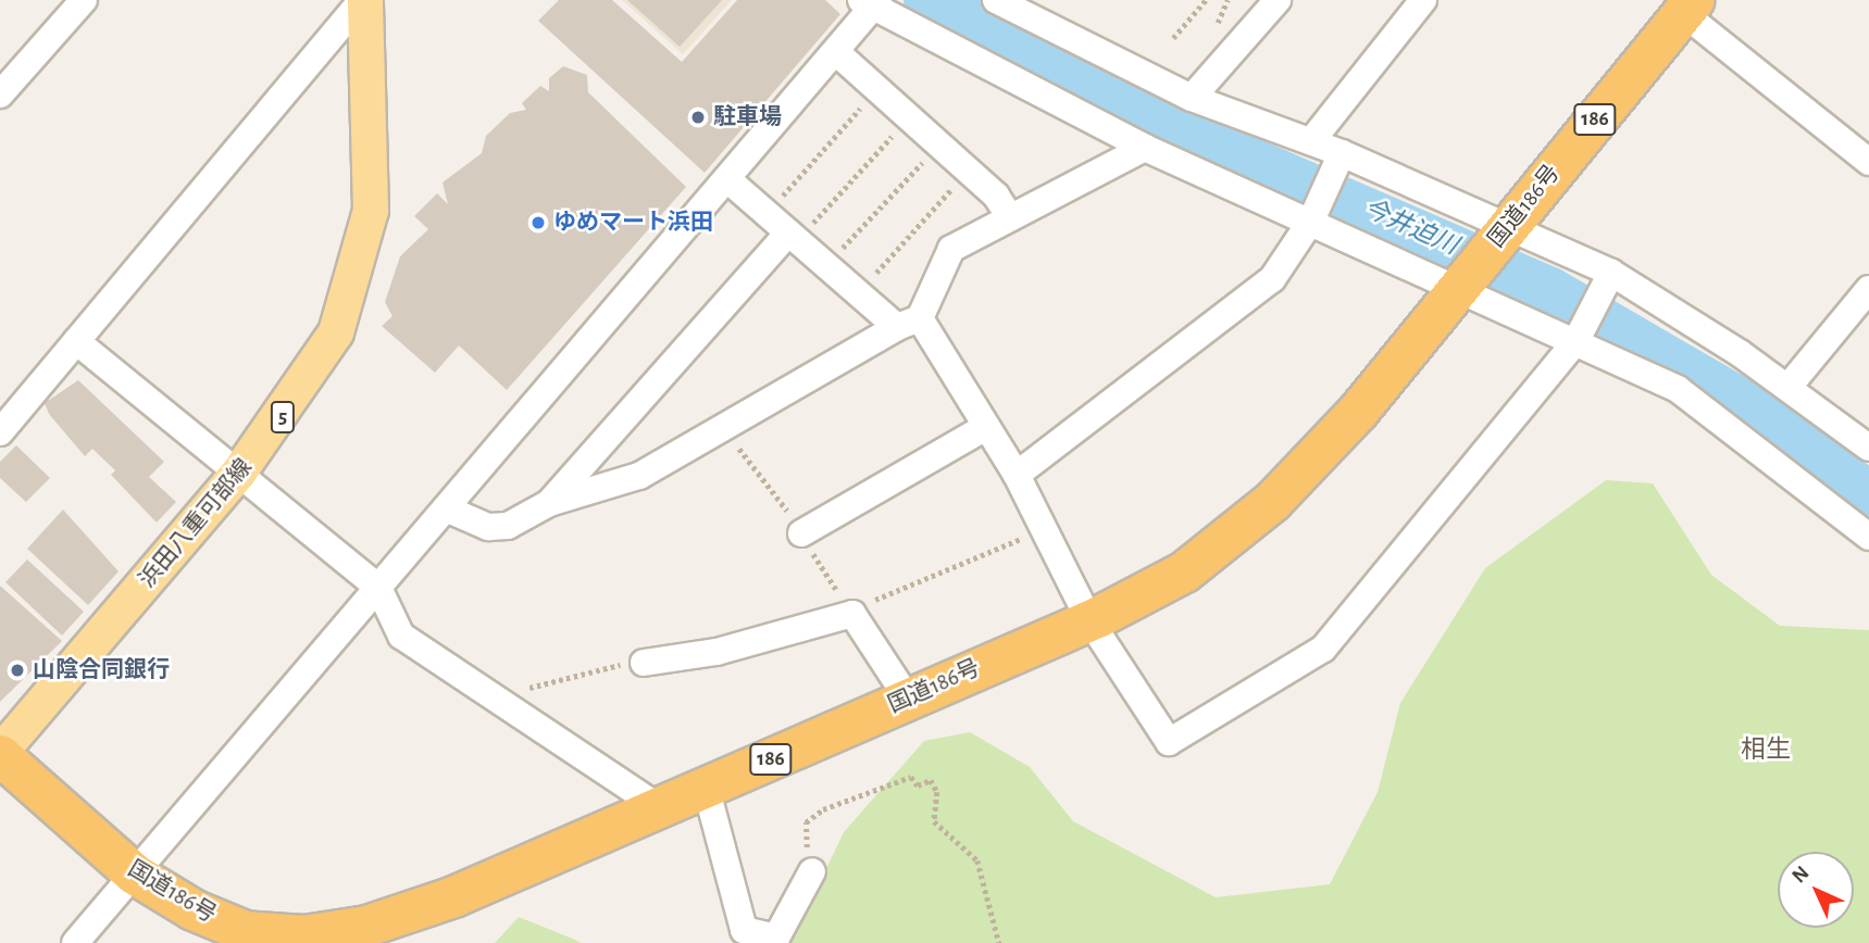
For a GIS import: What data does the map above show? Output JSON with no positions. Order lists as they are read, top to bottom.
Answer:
{
  "streets": {
    "highway": ["186", "国道186号"],
    "main road": ["5", "浜田八重可部線"]
  },
  "crossings": [
    ["国道186号", "浜田八重可部線"]
  ],
  "districts": ["相生"],
  "water": ["今井迫川"],
  "places": ["駐車場", "ゆめマート浜田", "山陰合同銀行"],
  "north": "top left"
}
